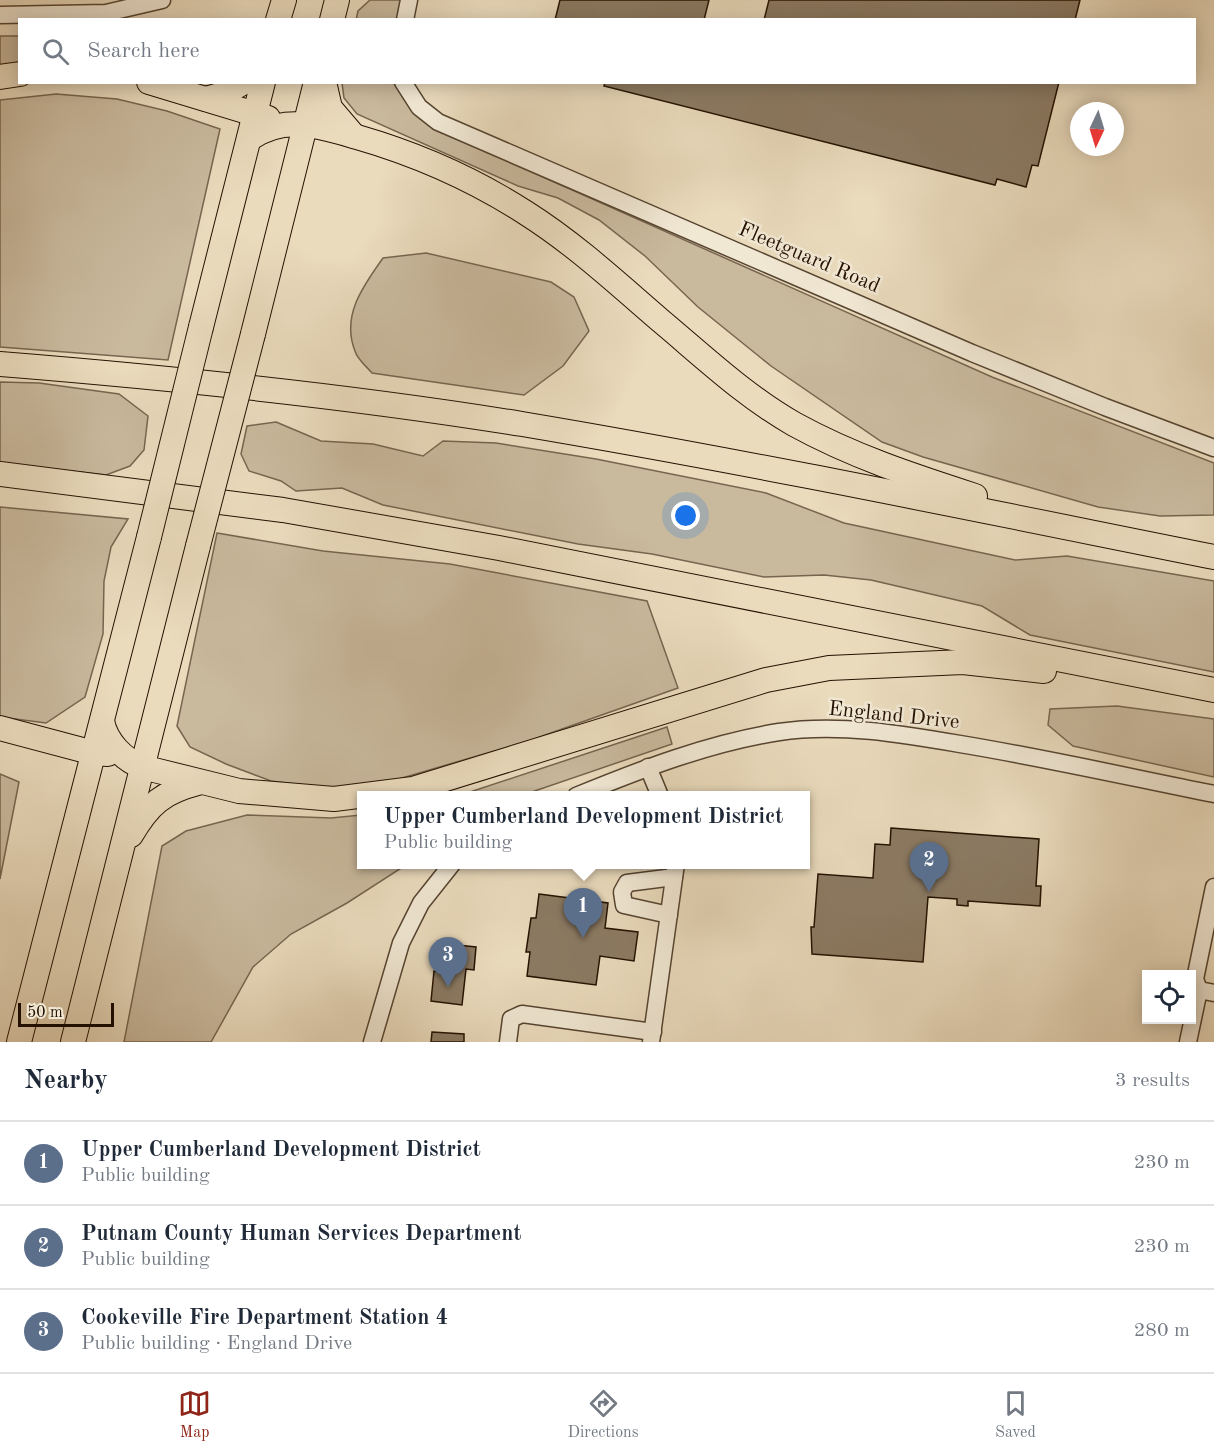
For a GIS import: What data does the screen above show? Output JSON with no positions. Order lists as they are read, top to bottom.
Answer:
{
  "streets": {
    "street": ["Fleetguard Road", "England Drive"]
  },
  "scale_bar": "50 m",
  "north": "bottom",
  "page": {
    "search": "Search here",
    "popup": ["Upper Cumberland Development District", "Public building"],
    "pins": ["2", "1", "3"],
    "scale": "50 m",
    "heading": ["Nearby", "3 results"],
    "list": [
      {
        "mark": "1",
        "name": "Upper Cumberland Development District",
        "note": "Public building",
        "value": "230 m"
      },
      {
        "mark": "2",
        "name": "Putnam County Human Services Department",
        "note": "Public building",
        "value": "230 m"
      },
      {
        "mark": "3",
        "name": "Cookeville Fire Department Station 4",
        "note": "Public building · England Drive",
        "value": "280 m"
      }
    ],
    "nav": ["Map", "Directions", "Saved"]
  }
}
